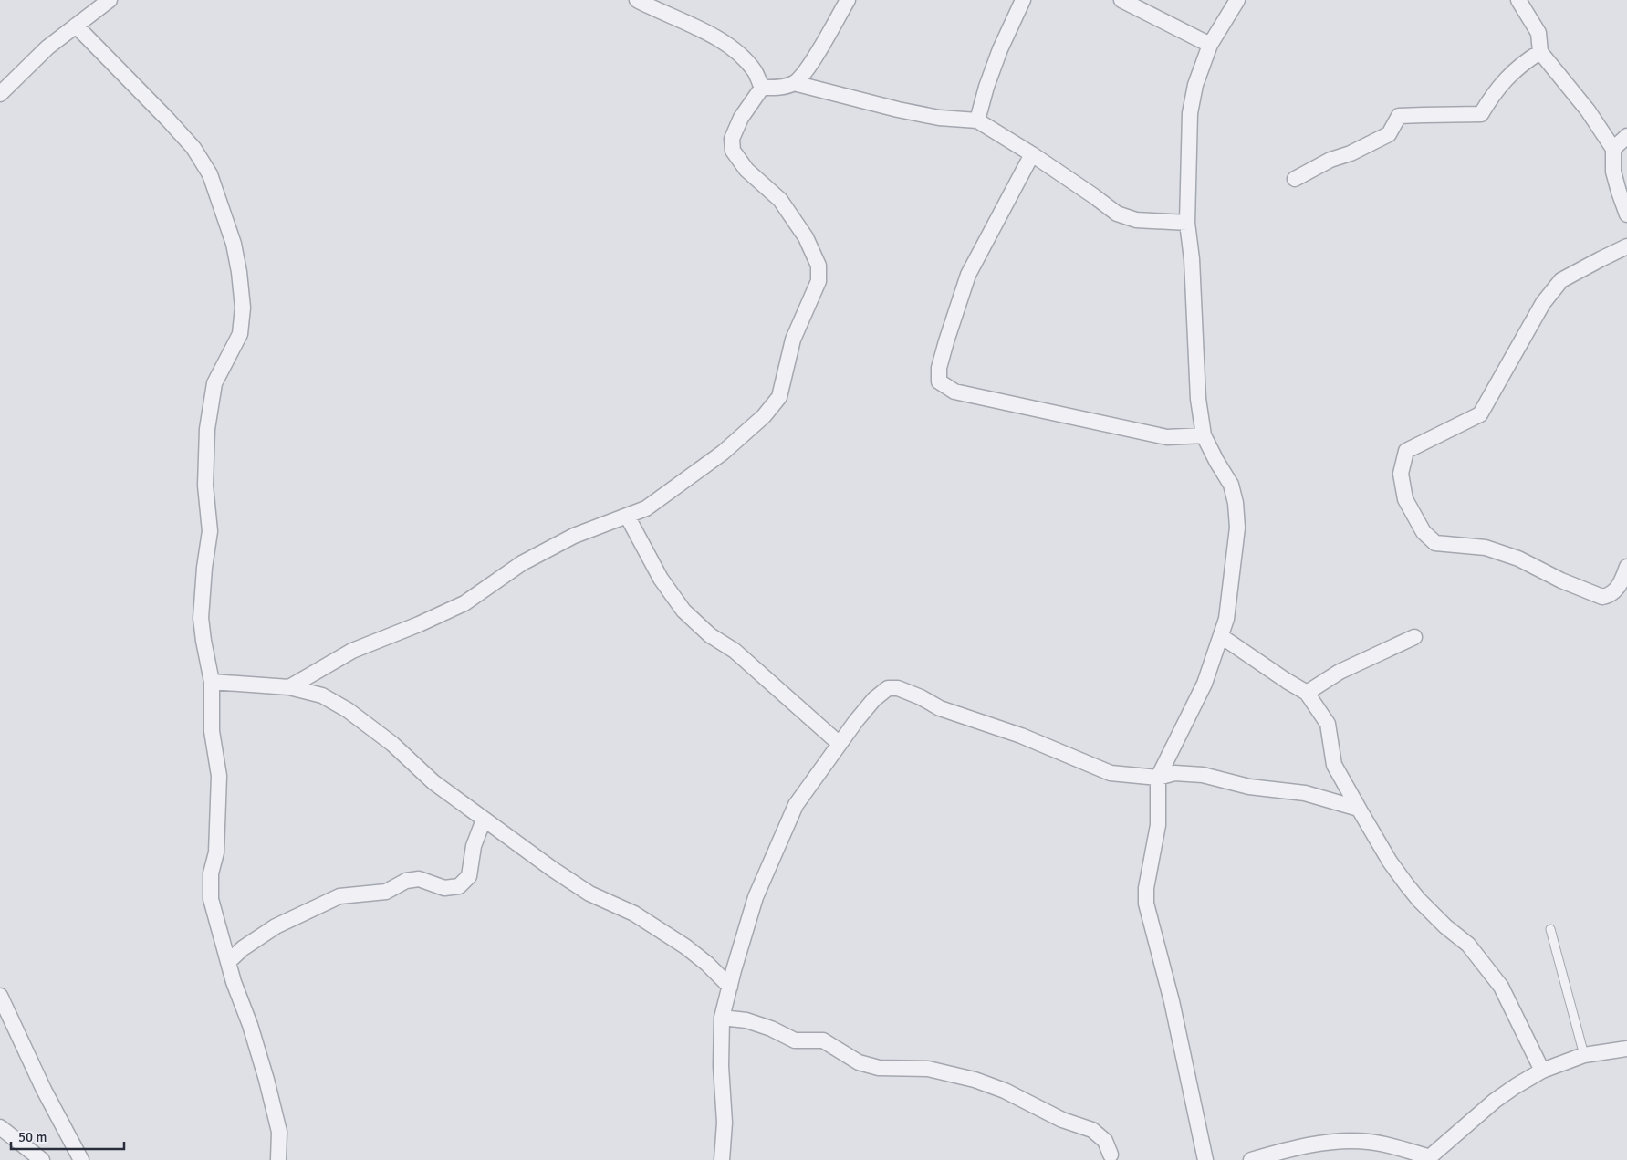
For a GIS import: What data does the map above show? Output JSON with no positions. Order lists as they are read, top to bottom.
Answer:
{
  "scale_bar": "50 m"
}
